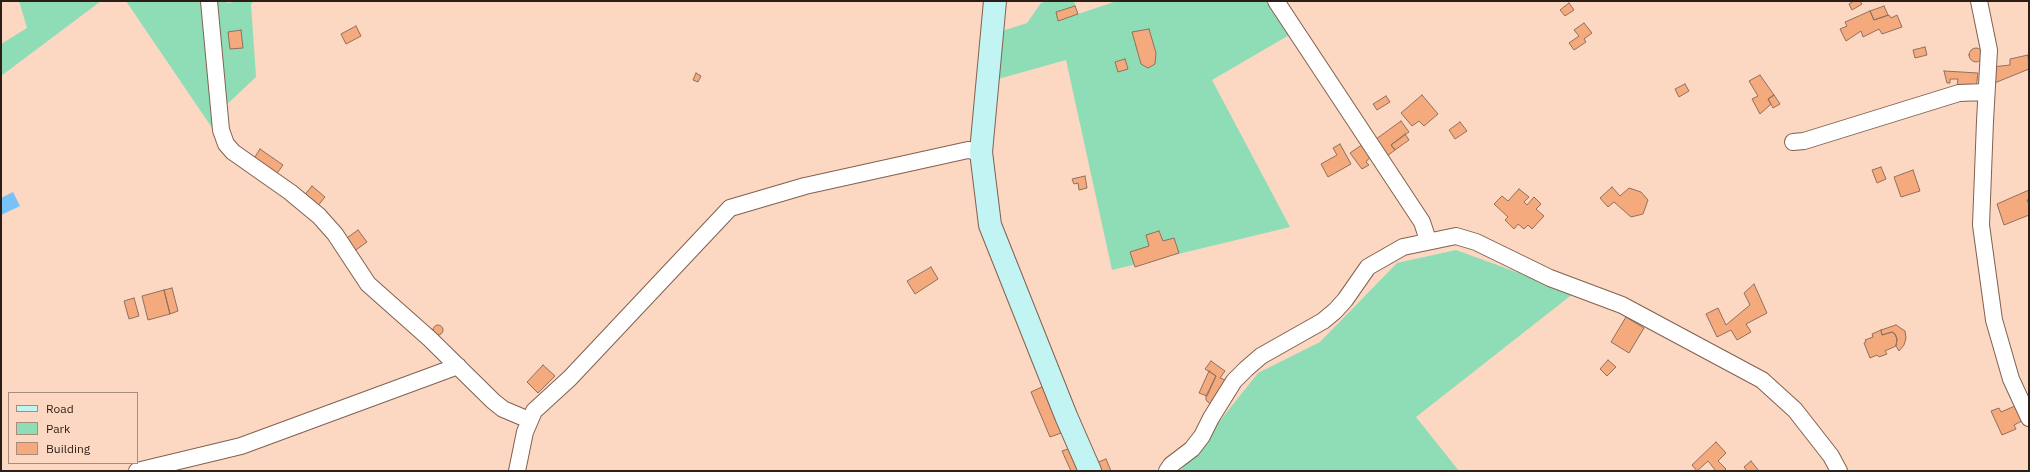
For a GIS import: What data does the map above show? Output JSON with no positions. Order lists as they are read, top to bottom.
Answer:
{
  "legend": ["Road", "Park", "Building"]
}
